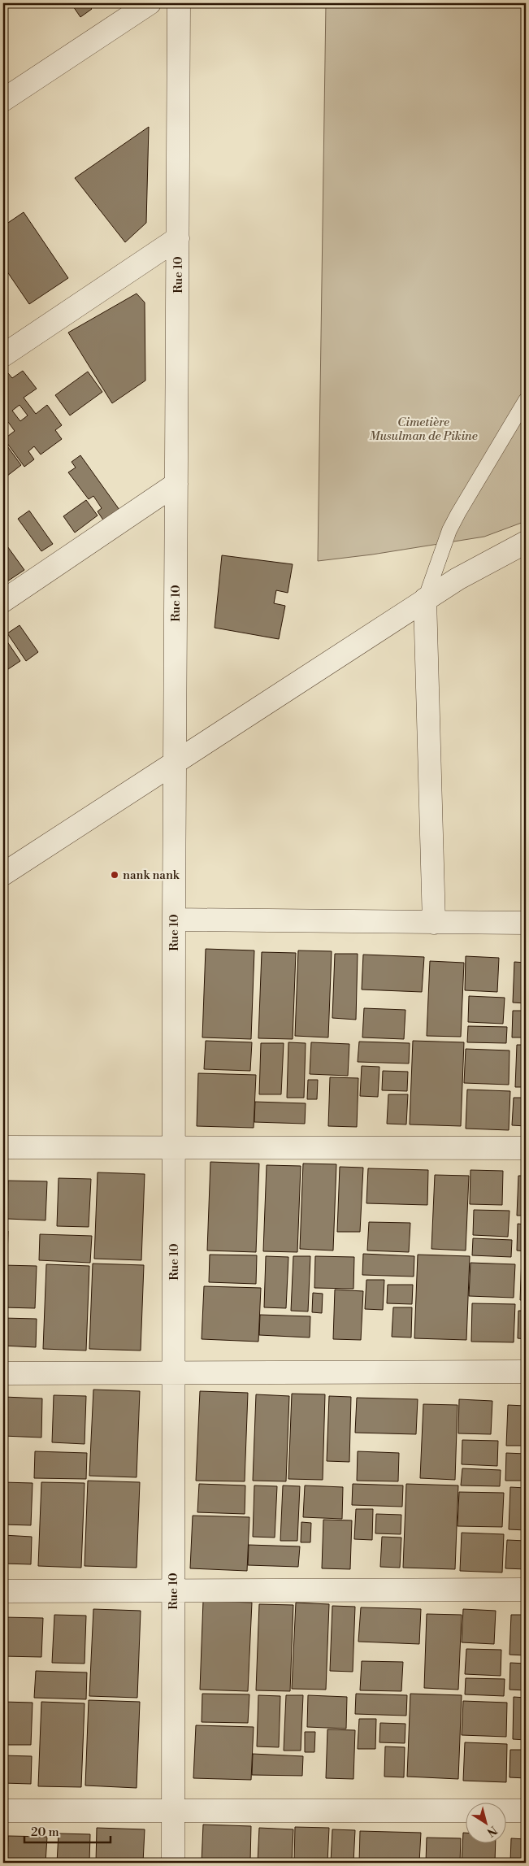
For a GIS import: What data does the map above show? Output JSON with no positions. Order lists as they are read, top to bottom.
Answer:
{
  "streets": {
    "street": ["Rue 10"]
  },
  "parks": ["Cimetière Musulman de Pikine"],
  "places": ["nank nank"],
  "scale_bar": "20 m",
  "north": "bottom right"
}
